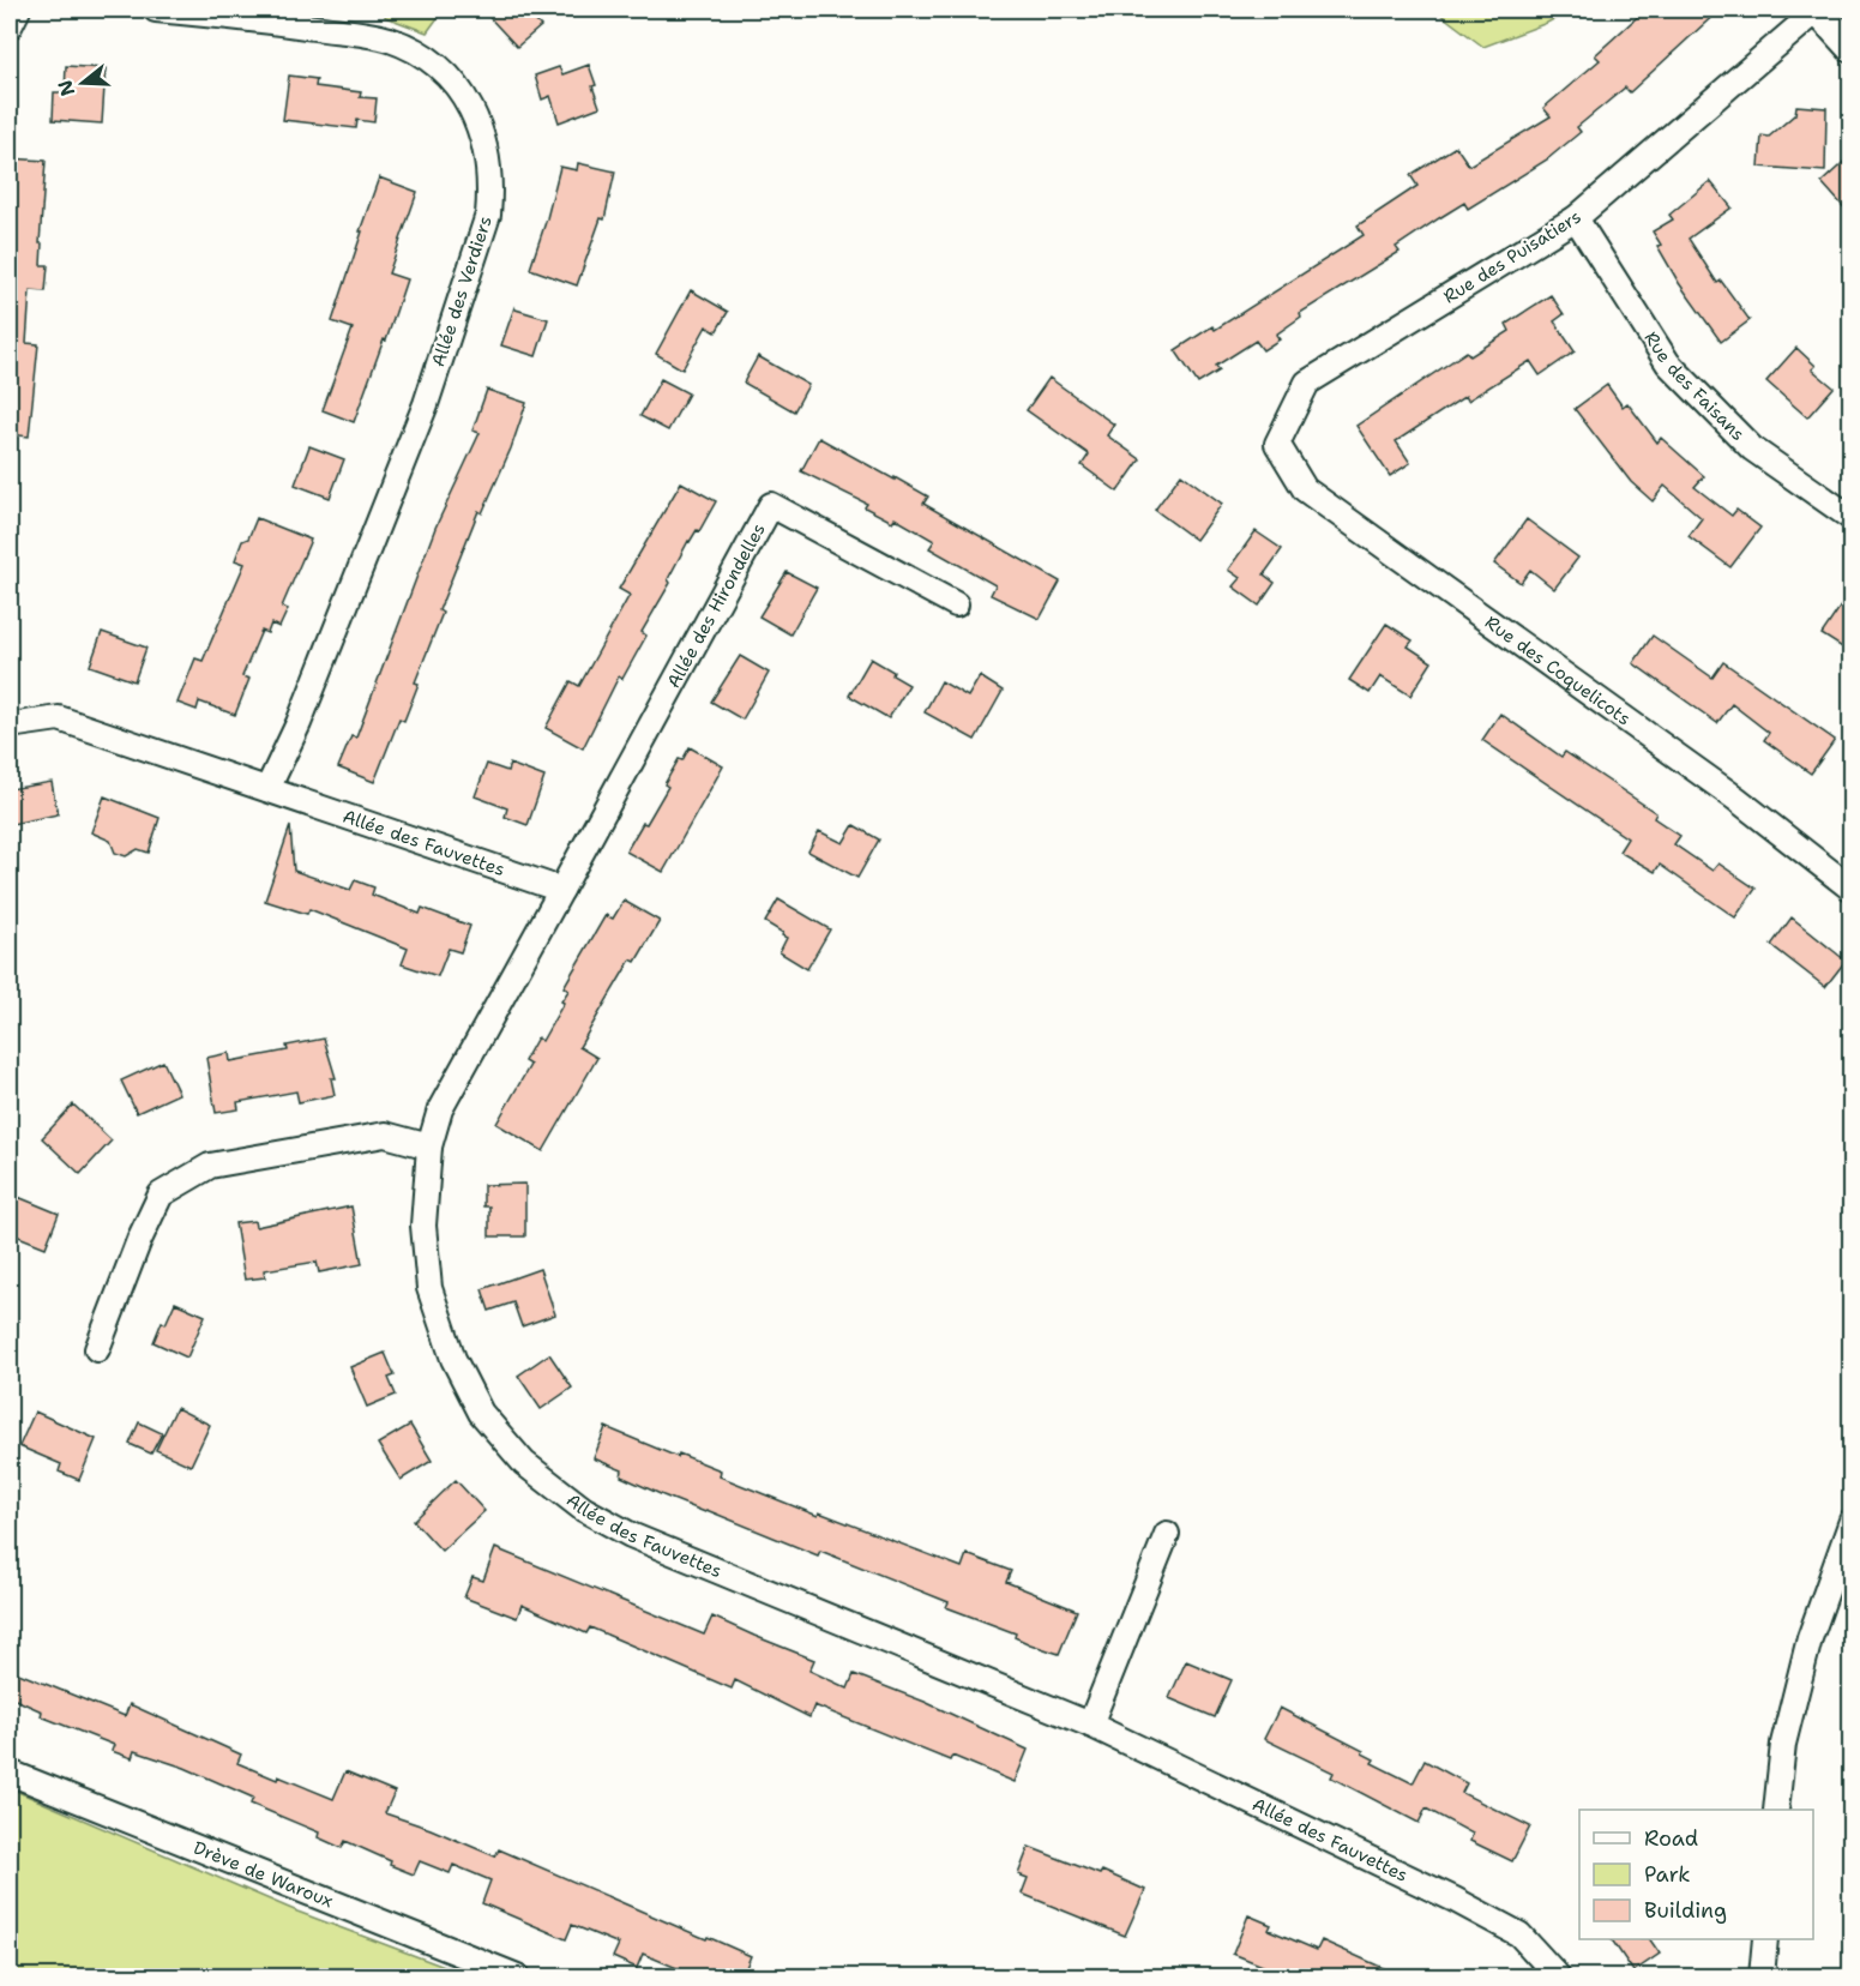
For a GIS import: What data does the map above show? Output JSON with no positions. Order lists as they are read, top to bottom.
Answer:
{
  "streets": {
    "street": [
      "Rue des Puisatiers",
      "Allée des Verdiers",
      "Rue des Faisans",
      "Allée des Hirondelles",
      "Rue des Coquelicots",
      "Allée des Fauvettes",
      "Drève de Waroux"
    ]
  },
  "crossings": [
    ["Rue des Puisatiers", "Rue des Faisans"],
    ["Rue des Puisatiers", "Rue des Coquelicots"],
    ["Allée des Verdiers", "Allée des Fauvettes"],
    ["Allée des Hirondelles", "Allée des Fauvettes"]
  ],
  "legend": ["Road", "Park", "Building"],
  "north": "left"
}
